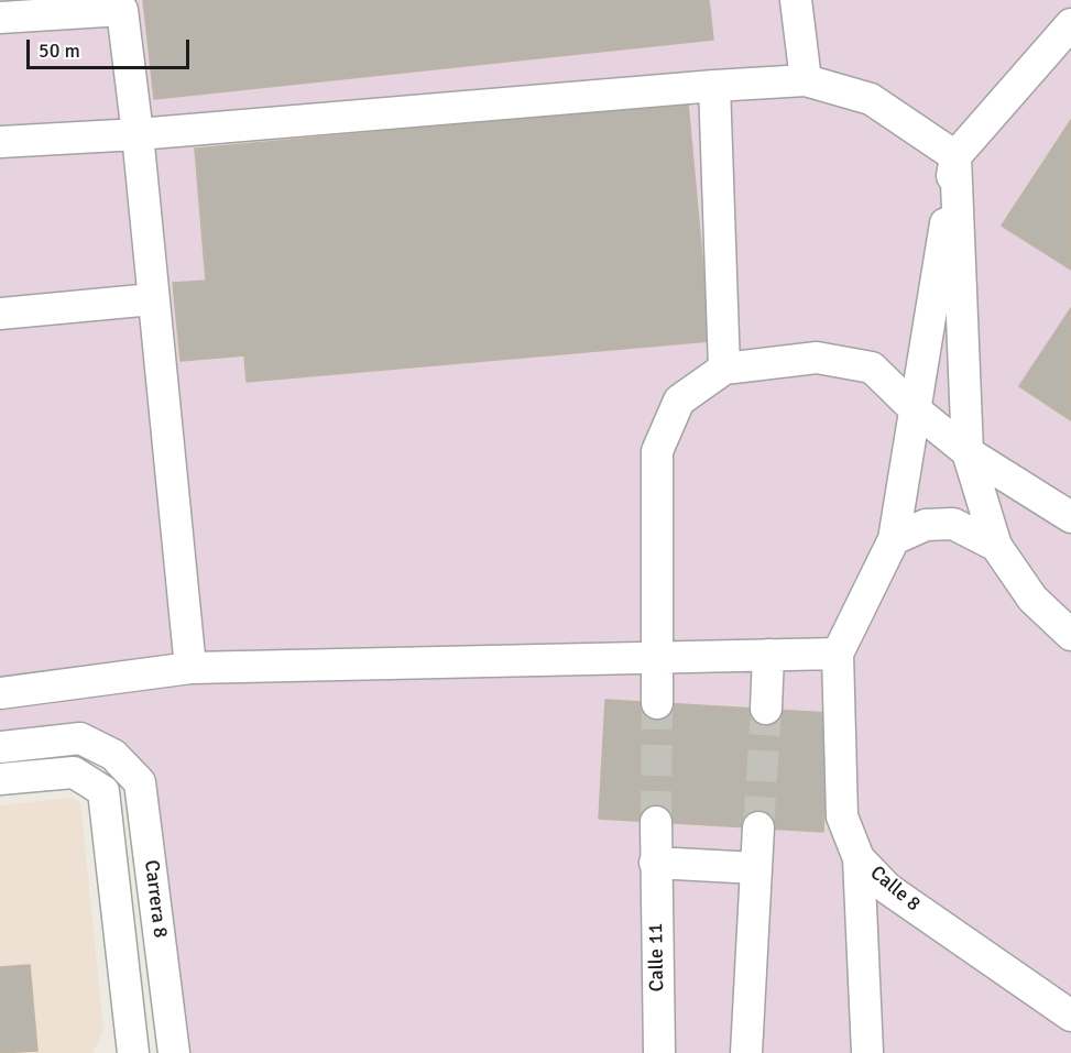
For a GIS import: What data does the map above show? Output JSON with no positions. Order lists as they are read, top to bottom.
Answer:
{
  "streets": {
    "street": ["Calle 8", "Carrera 8", "Calle 11"]
  },
  "scale_bar": "50 m"
}
